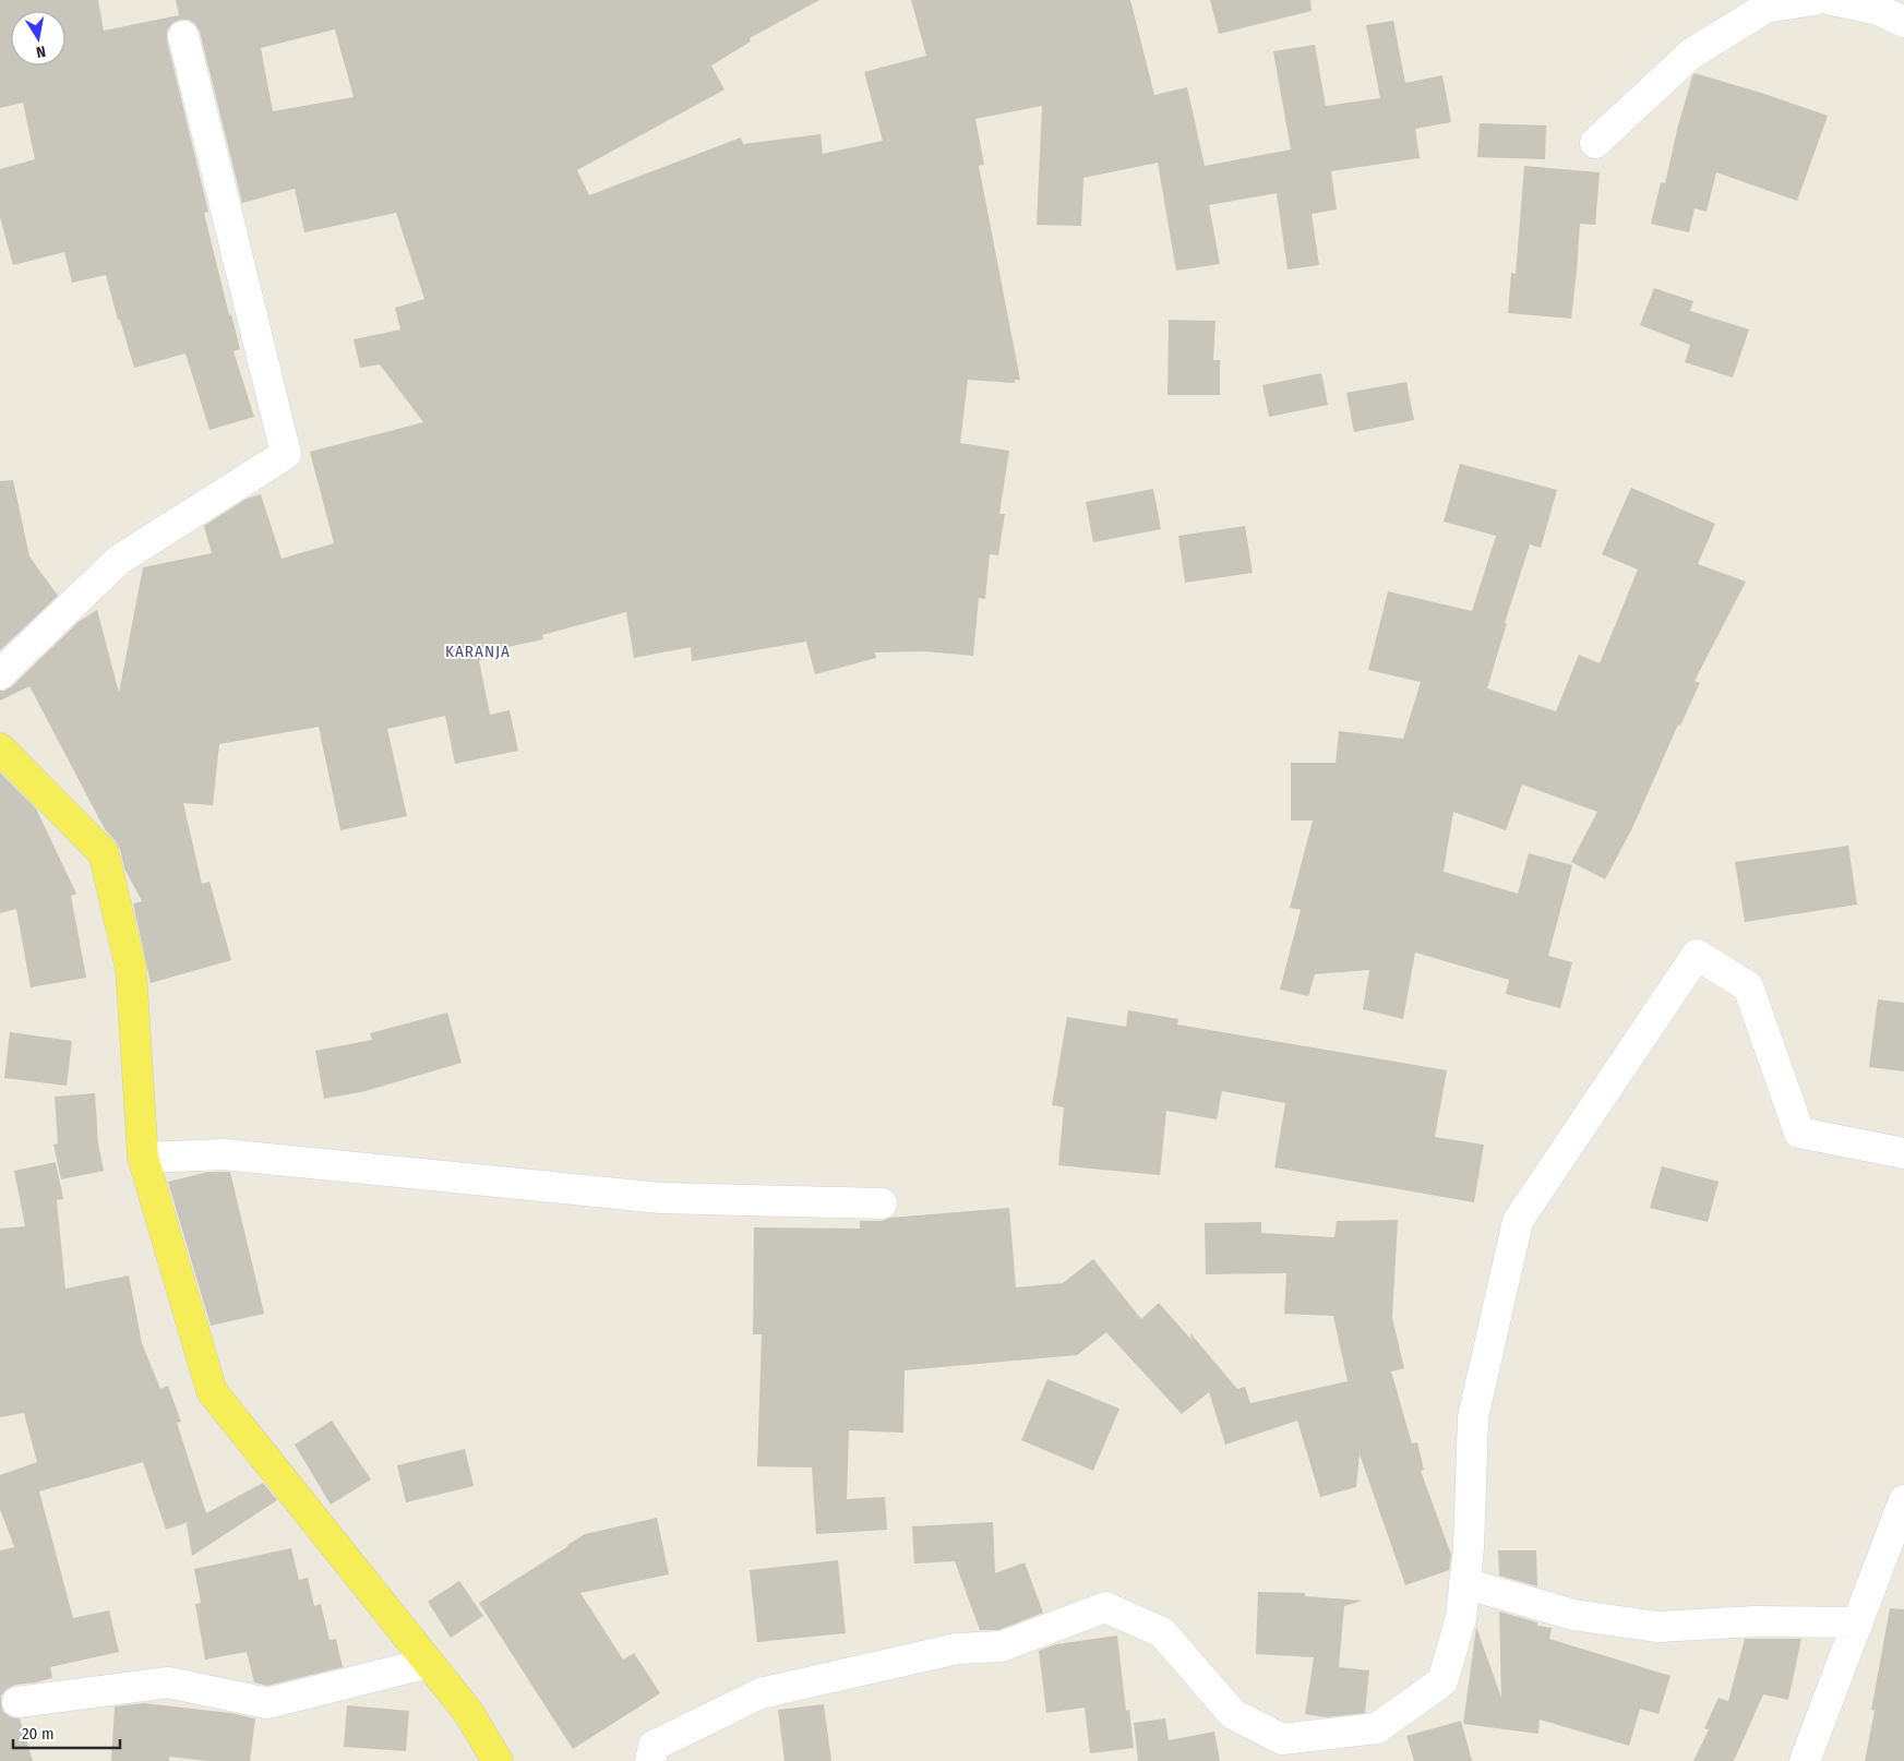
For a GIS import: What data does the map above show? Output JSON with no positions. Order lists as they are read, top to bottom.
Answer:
{
  "districts": ["KARANJA"],
  "scale_bar": "20 m",
  "north": "bottom"
}
